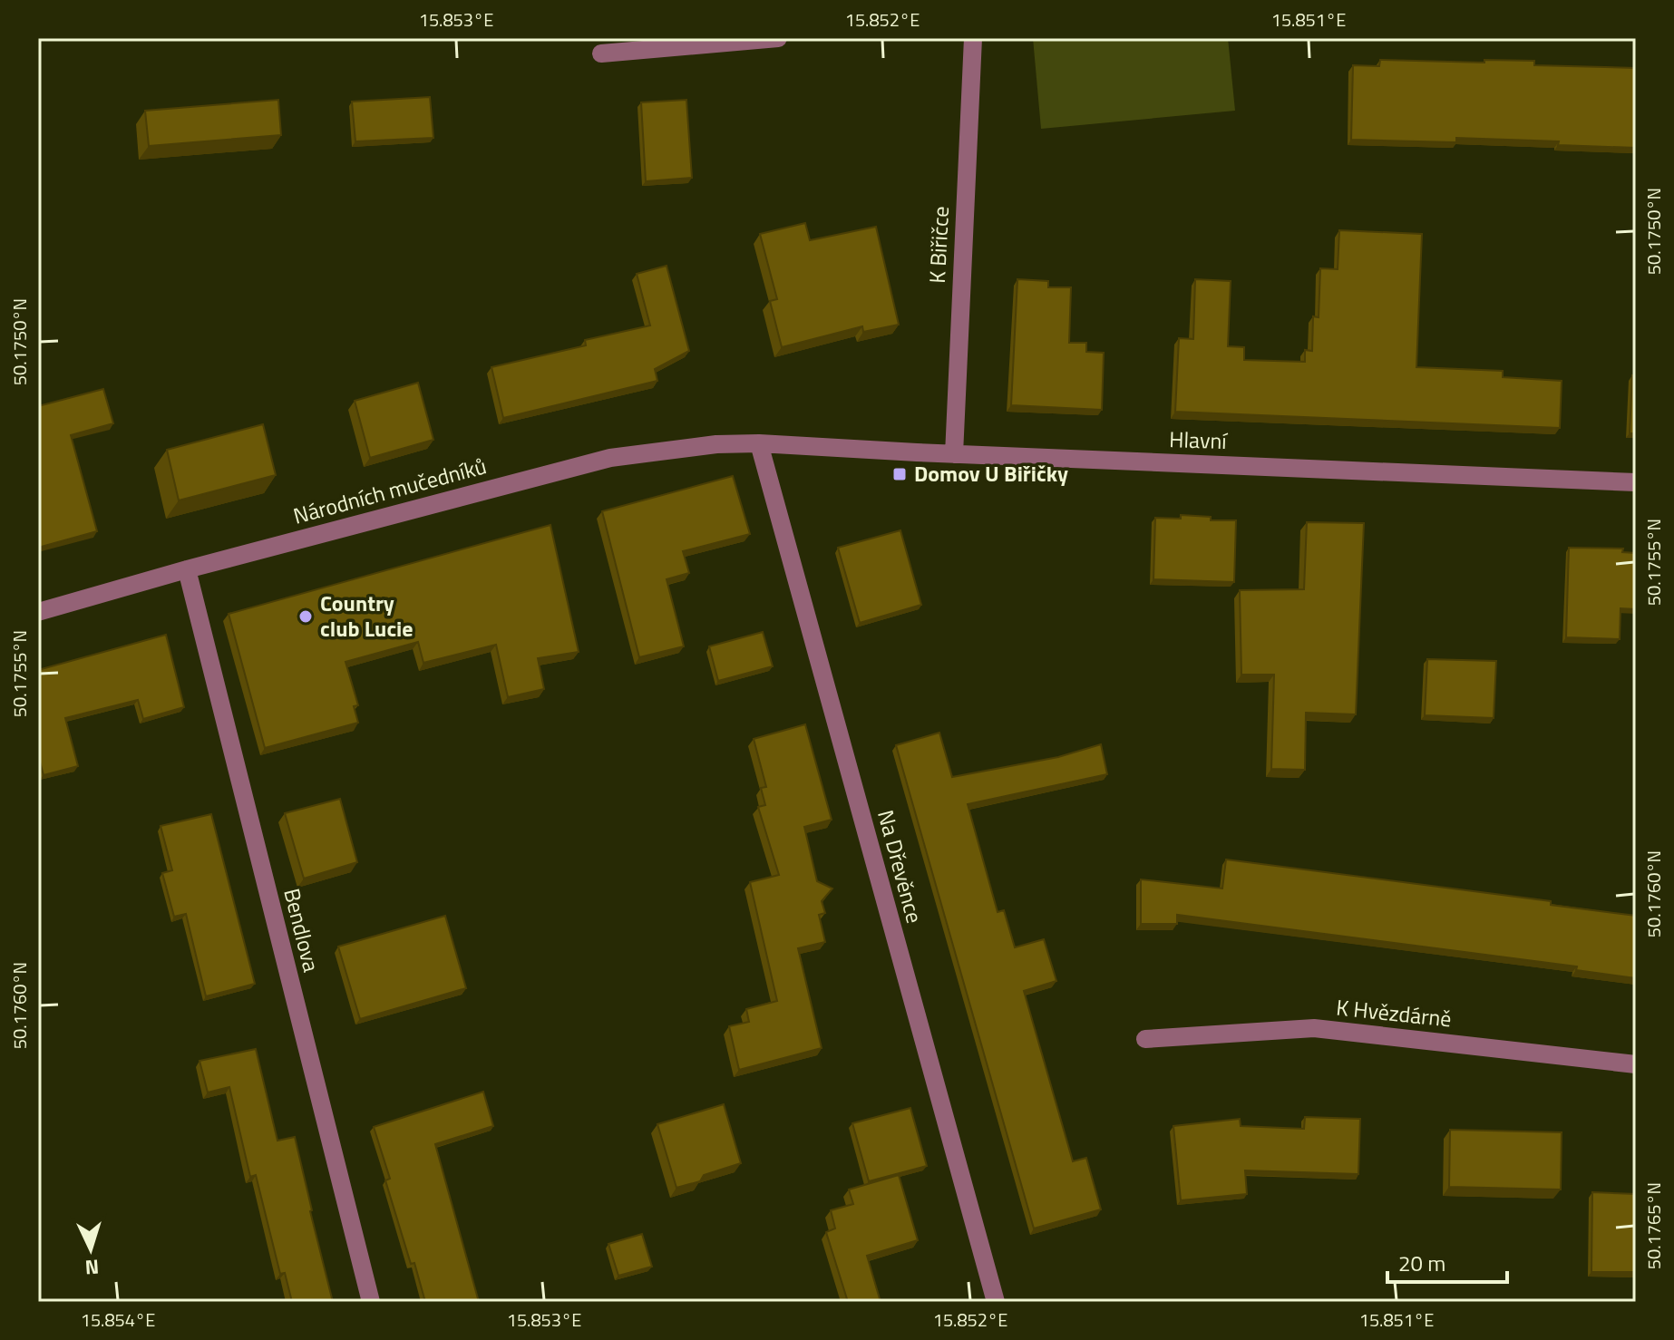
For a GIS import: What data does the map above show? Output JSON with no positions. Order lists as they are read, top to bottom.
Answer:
{
  "streets": {
    "street": [
      "K Biřičce",
      "Hlavní",
      "Národních mučedníků",
      "Na Dřevěnce",
      "Bendlova",
      "K Hvězdárně"
    ]
  },
  "crossings": [
    ["K Biřičce", "Hlavní"],
    ["Hlavní", "Národních mučedníků"],
    ["Hlavní", "Na Dřevěnce"],
    ["Národních mučedníků", "Na Dřevěnce"],
    ["Národních mučedníků", "Bendlova"]
  ],
  "places": {
    "transit": ["Domov U Biřičky"],
    "other": ["Country club Lucie"]
  },
  "scale_bar": "20 m",
  "north": "bottom",
  "coordinates": [
    "15.853°E",
    "15.852°E",
    "15.851°E",
    "50.1750°N",
    "50.1755°N",
    "50.1760°N",
    "50.1765°N",
    "15.854°E"
  ]
}
